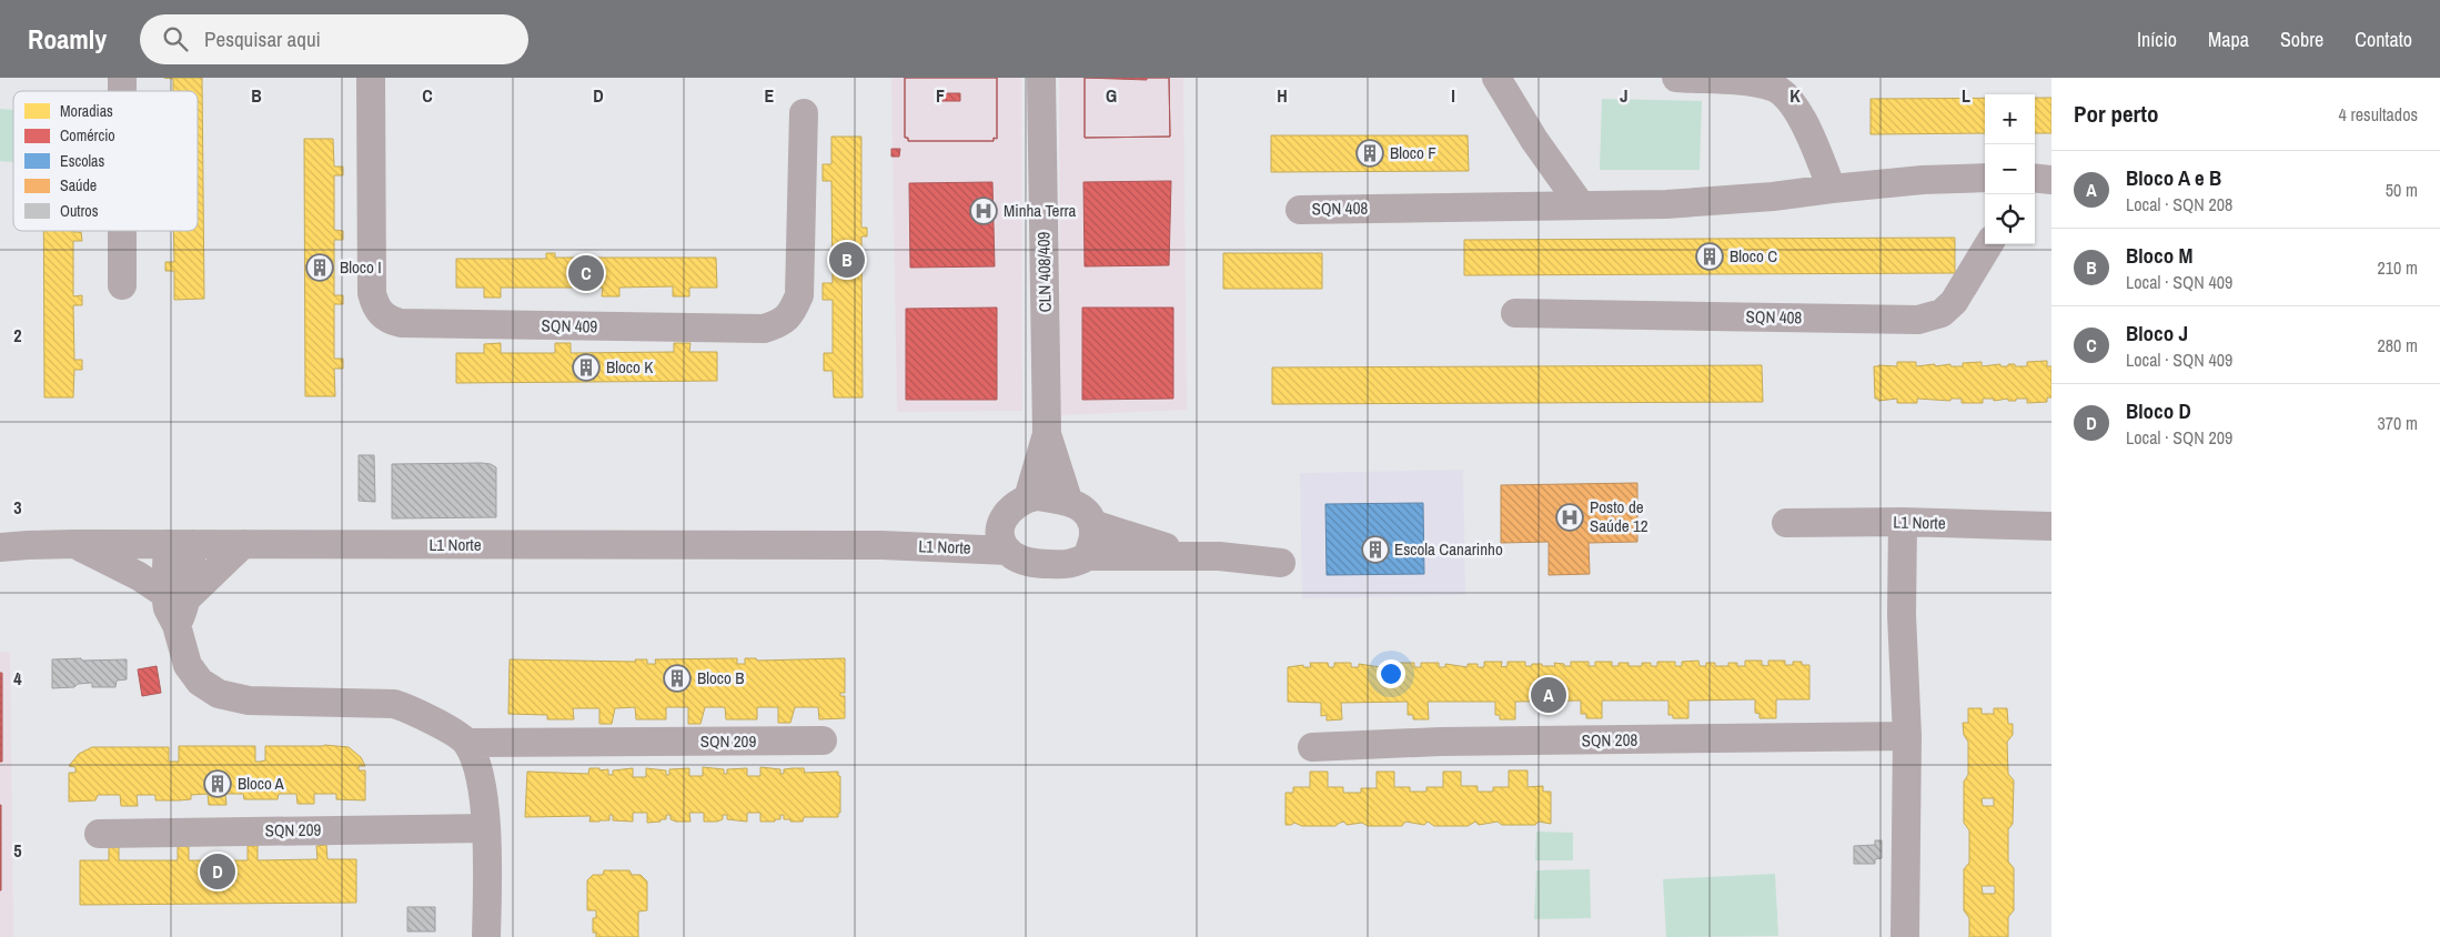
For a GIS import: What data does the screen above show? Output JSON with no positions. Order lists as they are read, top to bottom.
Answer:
{
  "streets": {
    "street": [
      "SQN 408",
      "CLN 408/409",
      "SQN 409",
      "L1 Norte",
      "SQN 208",
      "SQN 209"
    ]
  },
  "crossings": [
    ["CLN 408/409", "L1 Norte"]
  ],
  "places": {
    "building": [
      "Bloco F",
      "Bloco C",
      "Bloco I",
      "Bloco K",
      "Escola Canarinho",
      "Bloco B",
      "Bloco A"
    ],
    "hospital": ["Minha Terra", "Posto de Saúde 12"]
  },
  "legend": [
    "Moradias",
    "Comércio",
    "Escolas",
    "Saúde",
    "Outros"
  ],
  "page": {
    "header": "Roamly",
    "search": "Pesquisar aqui",
    "nav": [
      "Início",
      "Mapa",
      "Sobre",
      "Contato"
    ],
    "heading": ["Por perto", "4 resultados"],
    "map_buttons": ["+", "−"],
    "list": [
      {
        "mark": "A",
        "name": "Bloco A e B",
        "note": "Local · SQN 208",
        "value": "50 m"
      },
      {
        "mark": "B",
        "name": "Bloco M",
        "note": "Local · SQN 409",
        "value": "210 m"
      },
      {
        "mark": "C",
        "name": "Bloco J",
        "note": "Local · SQN 409",
        "value": "280 m"
      },
      {
        "mark": "D",
        "name": "Bloco D",
        "note": "Local · SQN 209",
        "value": "370 m"
      }
    ],
    "pins": [
      "B",
      "C",
      "A",
      "D"
    ]
  },
  "grid": {
    "columns": [
      "B",
      "C",
      "D",
      "E",
      "F",
      "G",
      "H",
      "I",
      "J",
      "K",
      "L"
    ],
    "rows": [
      "2",
      "3",
      "4",
      "5"
    ]
  }
}
